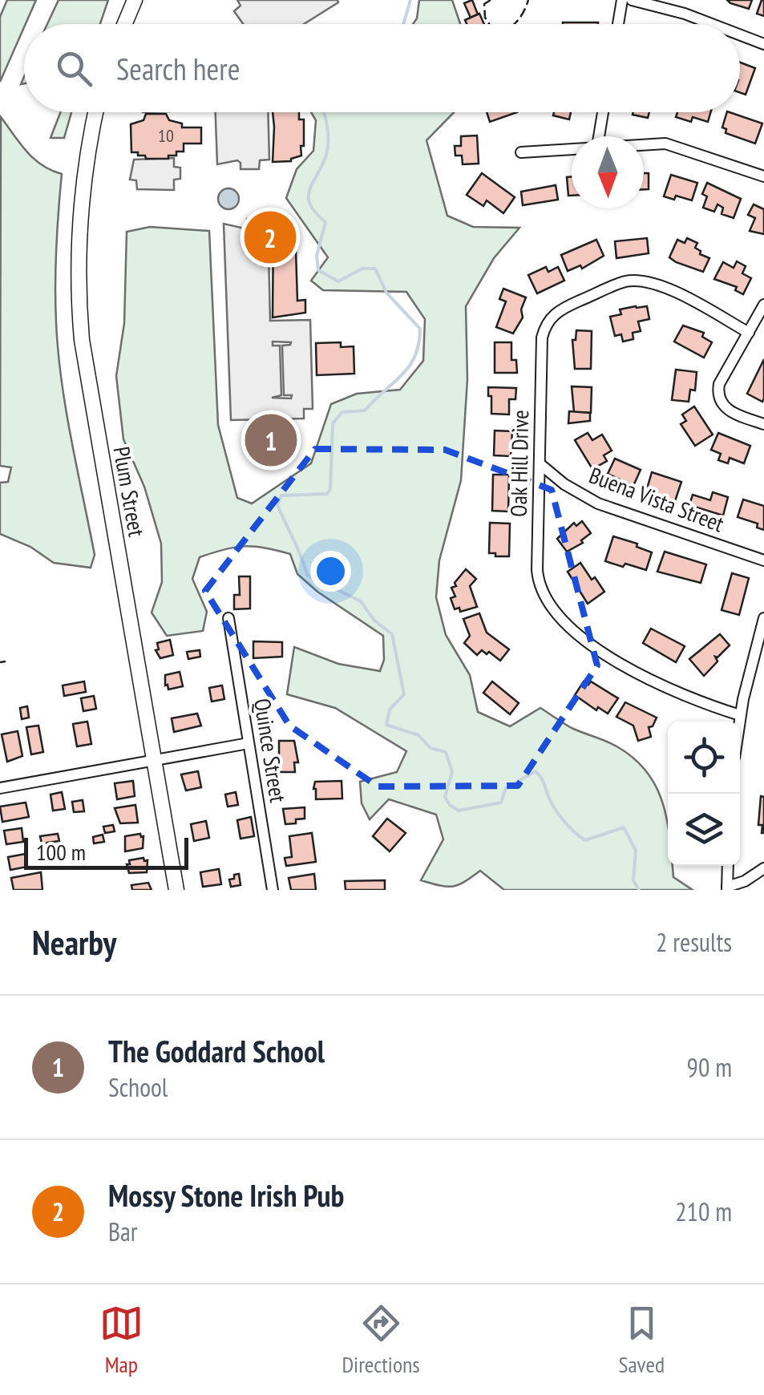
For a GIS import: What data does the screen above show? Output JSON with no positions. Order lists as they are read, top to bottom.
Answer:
{
  "streets": {
    "main road": ["Plum Street"],
    "street": ["Oak Hill Drive", "Buena Vista Street", "Quince Street"]
  },
  "crossings": [
    ["Oak Hill Drive", "Buena Vista Street"]
  ],
  "house_numbers": ["10"],
  "scale_bar": "100 m",
  "north": "bottom",
  "page": {
    "search": "Search here",
    "pins": ["2", "1"],
    "scale": "100 m",
    "heading": ["Nearby", "2 results"],
    "list": [
      {
        "mark": "1",
        "name": "The Goddard School",
        "note": "School",
        "value": "90 m"
      },
      {
        "mark": "2",
        "name": "Mossy Stone Irish Pub",
        "note": "Bar",
        "value": "210 m"
      }
    ],
    "nav": ["Map", "Directions", "Saved"]
  }
}
